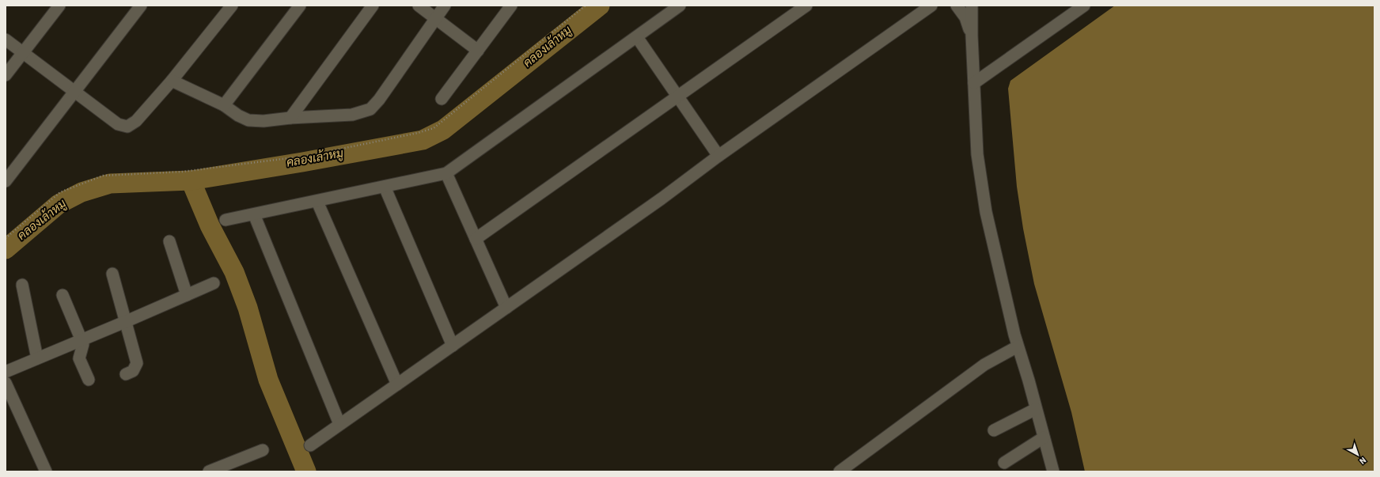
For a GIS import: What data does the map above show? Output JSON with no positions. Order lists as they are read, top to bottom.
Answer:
{
  "water": ["คลองเล้าหมู"],
  "north": "bottom right"
}
